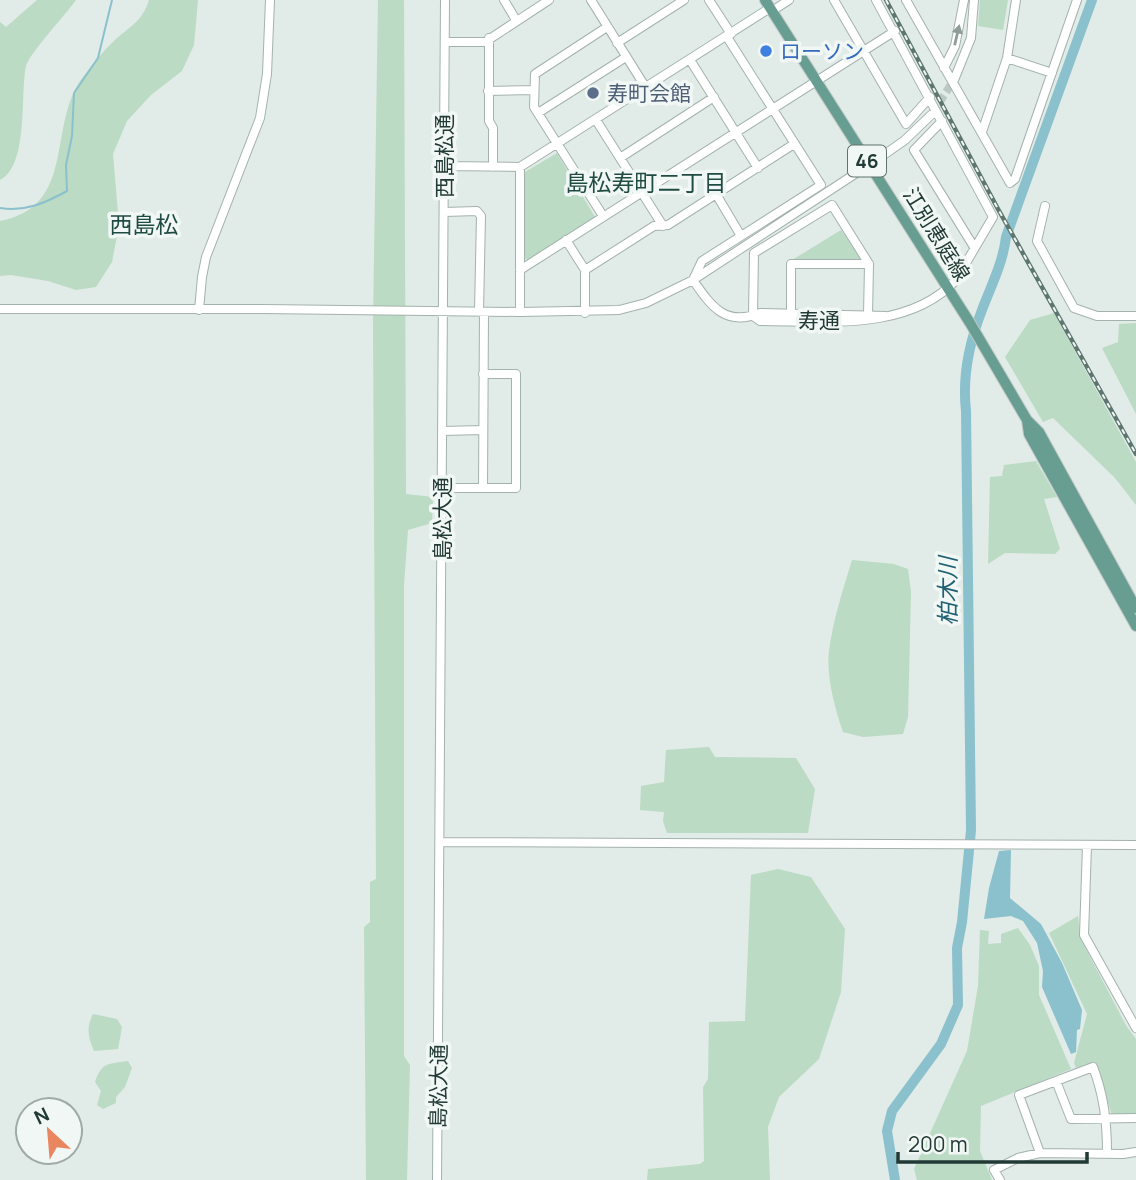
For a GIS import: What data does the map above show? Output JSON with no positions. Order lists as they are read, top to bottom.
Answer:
{
  "streets": {
    "main road": ["46", "江別恵庭線"],
    "street": ["西島松通", "寿通", "島松大通"]
  },
  "crossings": [
    ["西島松通", "島松大通"],
    ["江別恵庭線", "寿通"]
  ],
  "districts": ["島松寿町二丁目", "西島松"],
  "water": ["柏木川"],
  "places": ["ローソン", "寿町会館"],
  "scale_bar": "200 m",
  "north": "top left"
}
